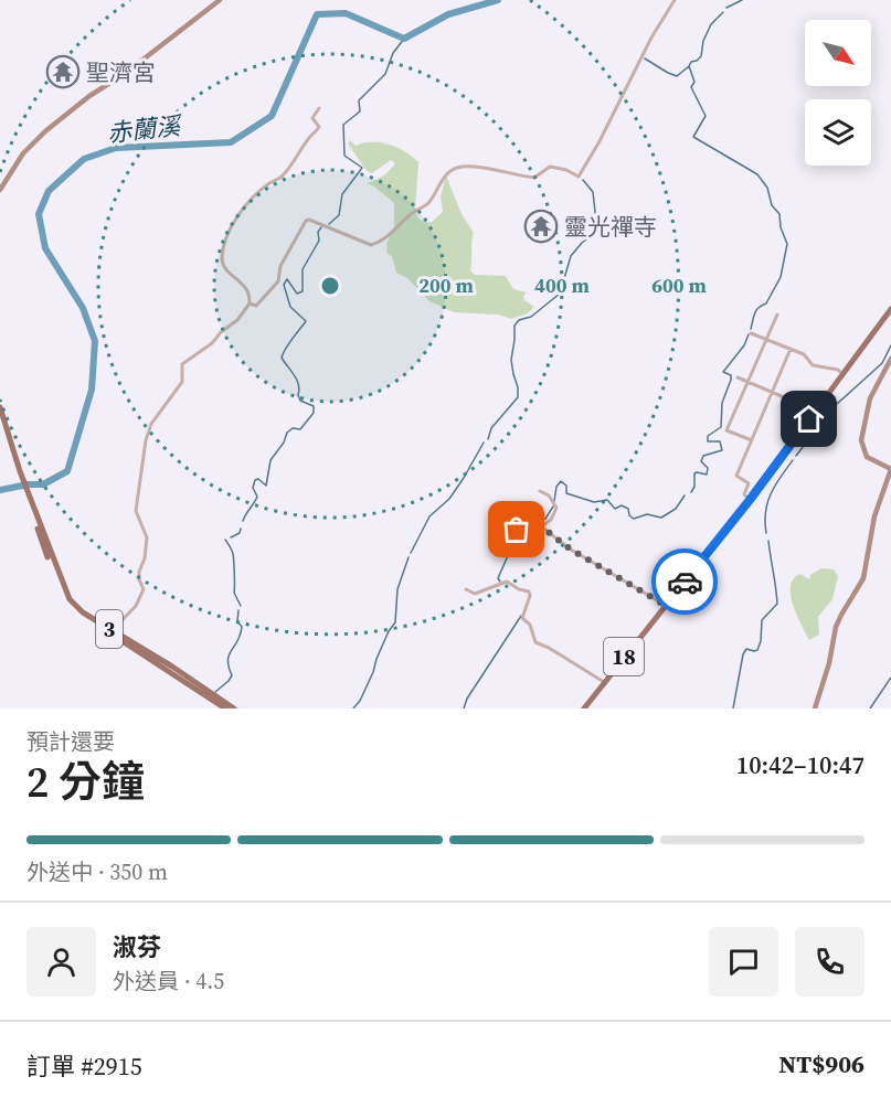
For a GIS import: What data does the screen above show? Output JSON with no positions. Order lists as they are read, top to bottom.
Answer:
{
  "streets": {
    "main road": ["3", "18"]
  },
  "water": ["赤蘭溪"],
  "places": {
    "temple": ["聖濟宮", "靈光禪寺"]
  },
  "north": "bottom right",
  "page": {
    "heading": ["2 分鐘", "預計還要", "10:42–10:47"],
    "panel": [
      "淑芬",
      "外送員 · 4.5",
      "訂單 #2915",
      "NT$906"
    ],
    "bar": "外送中 · 350 m"
  },
  "rings": ["200 m", "400 m", "600 m"]
}
